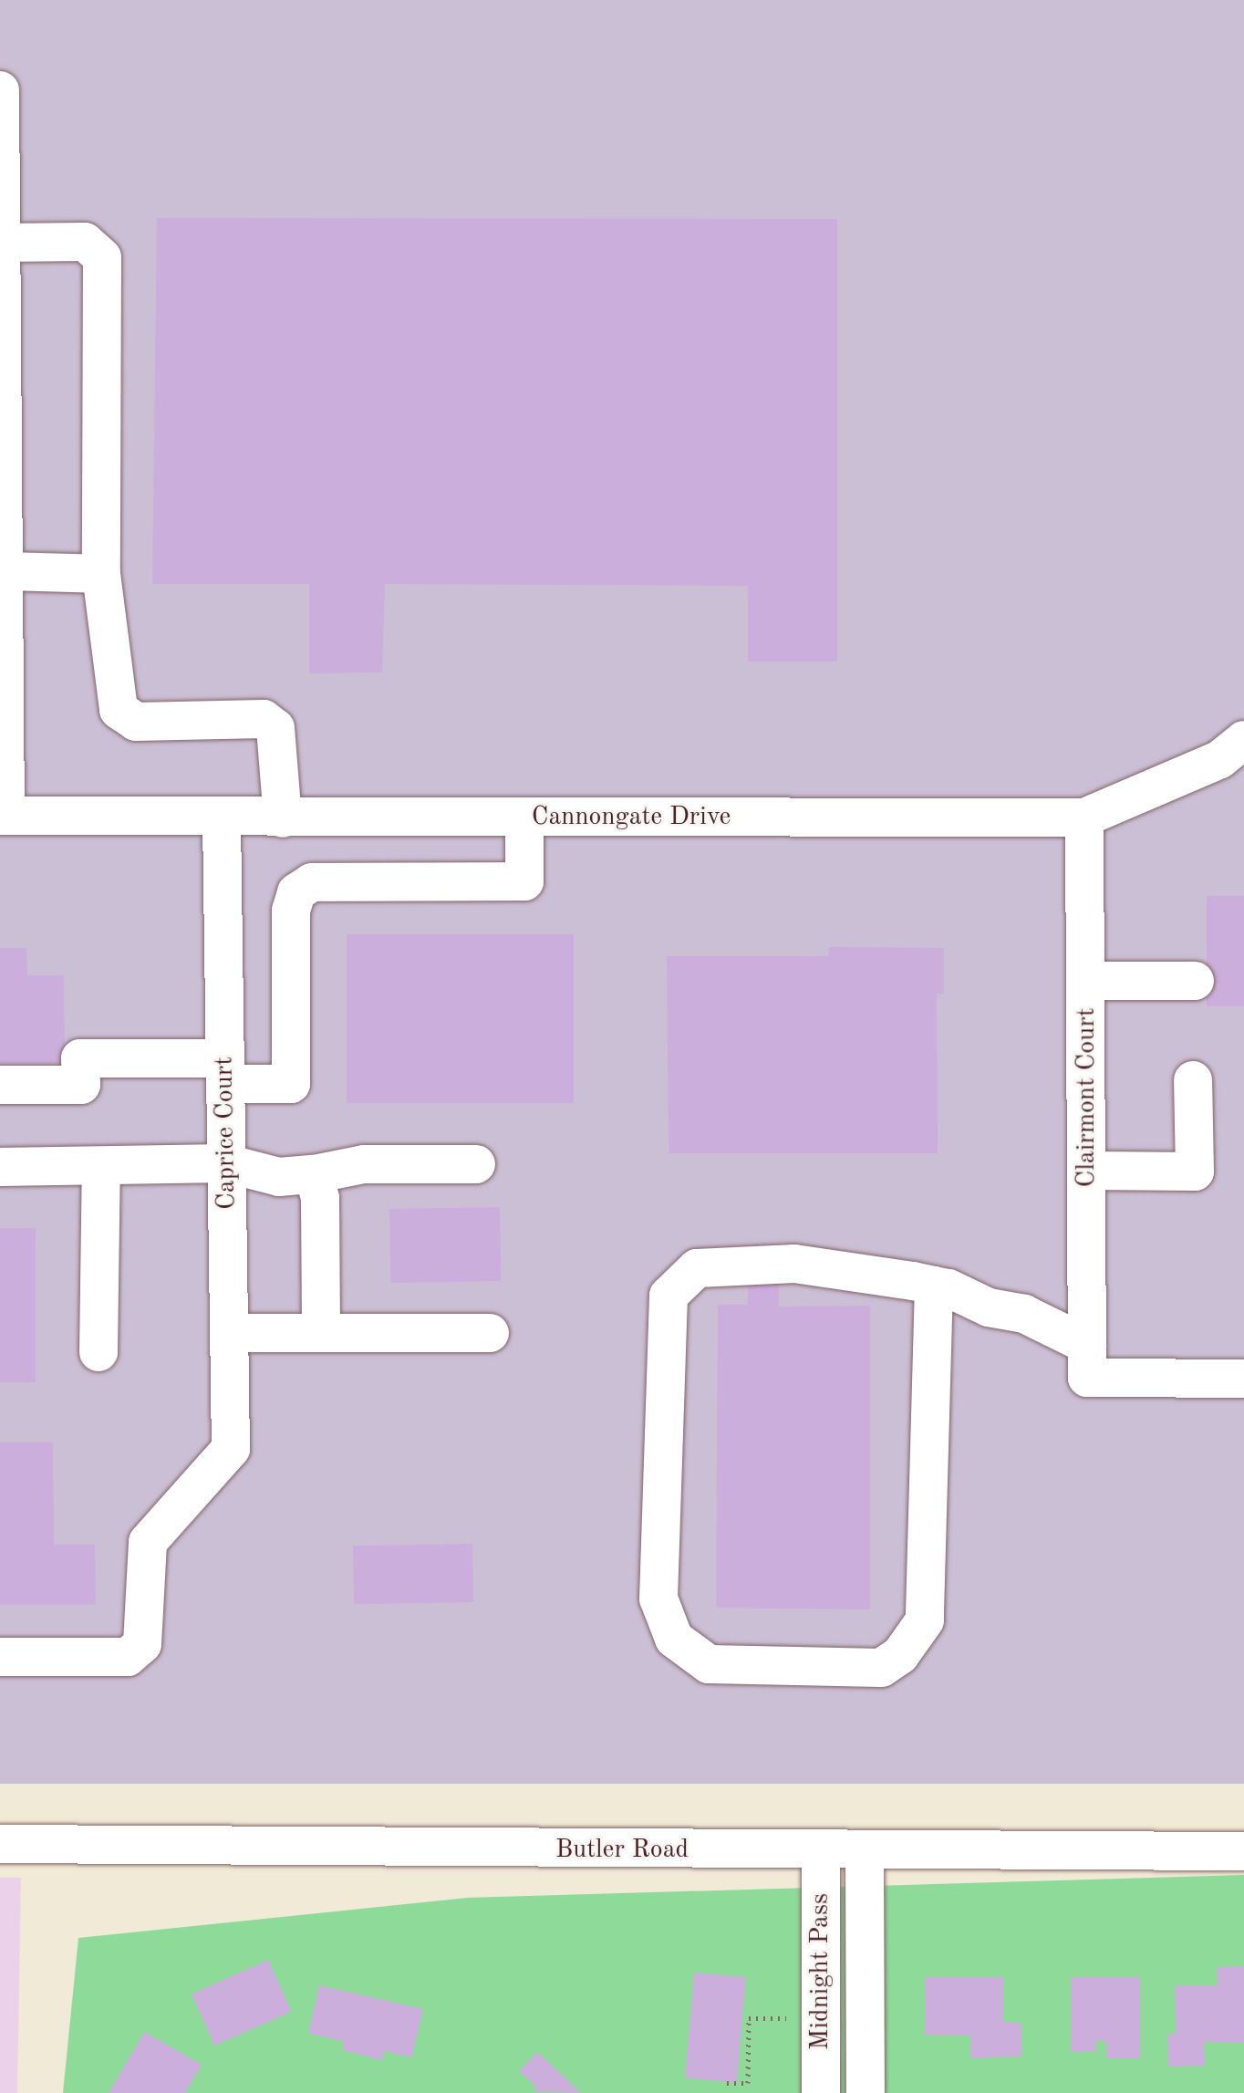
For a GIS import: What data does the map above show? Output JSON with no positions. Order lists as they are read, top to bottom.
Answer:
{
  "streets": {
    "street": [
      "Cannongate Drive",
      "Clairmont Court",
      "Caprice Court",
      "Butler Road",
      "Midnight Pass"
    ]
  },
  "crossings": [
    ["Cannongate Drive", "Clairmont Court"],
    ["Cannongate Drive", "Caprice Court"],
    ["Butler Road", "Midnight Pass"]
  ]
}
